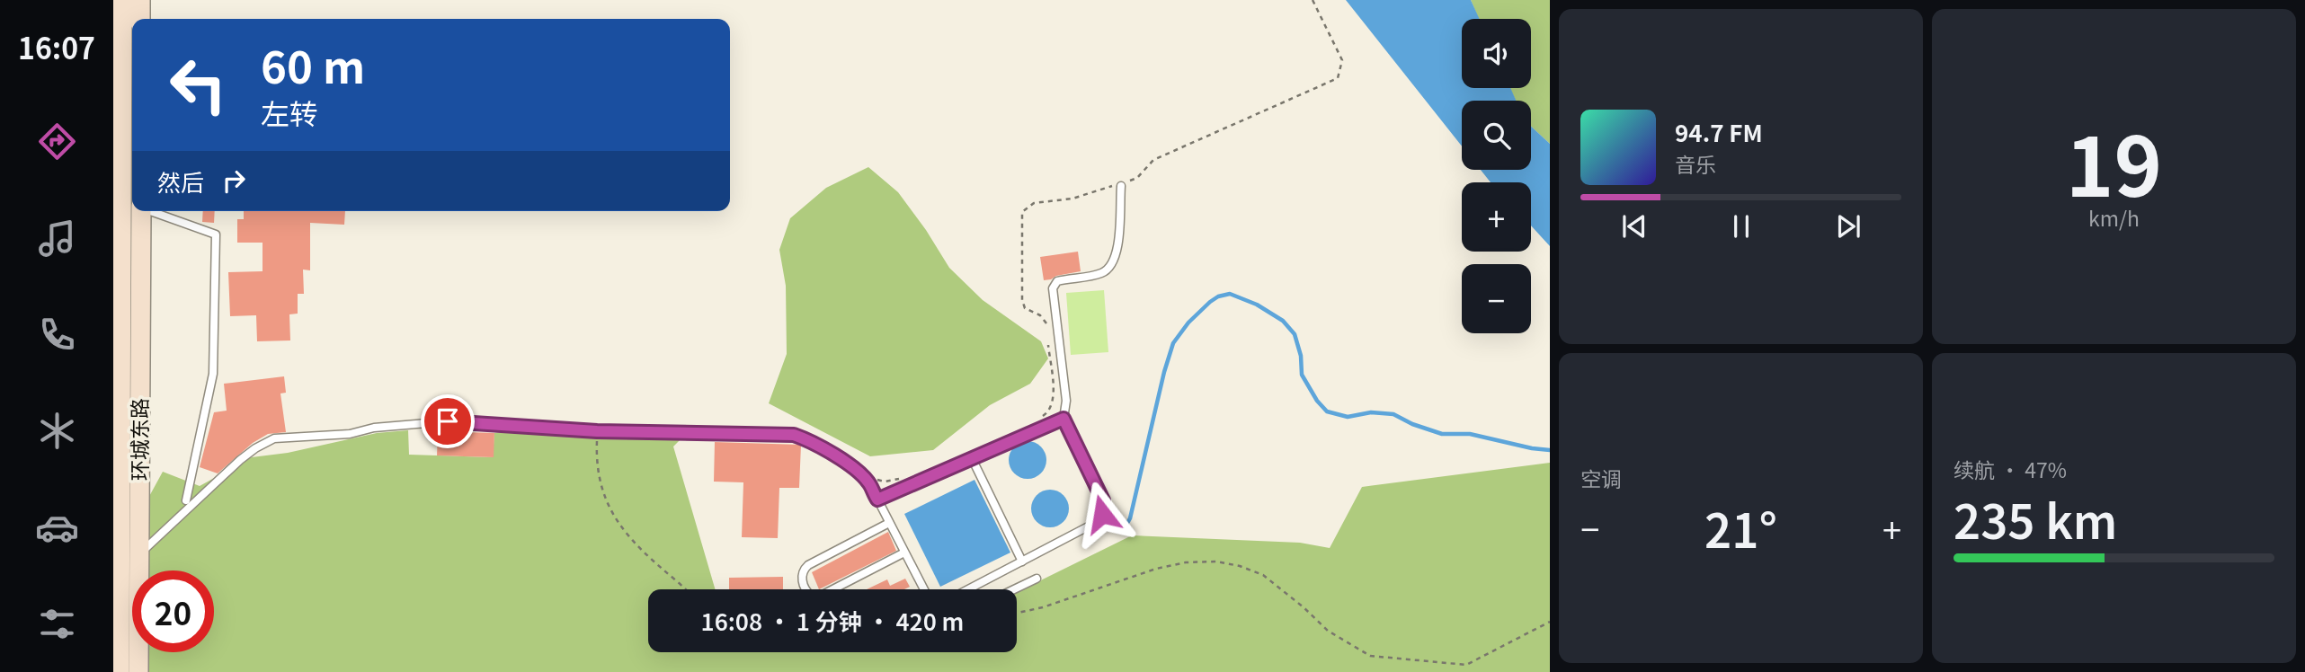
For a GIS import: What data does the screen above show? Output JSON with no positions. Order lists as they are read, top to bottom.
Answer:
{
  "streets": {
    "main road": ["环城东路"]
  },
  "page": {
    "tabs": "16:07",
    "tile": [
      ["19", "km/h"],
      "空调",
      ["续航 · 47%", "235 km"]
    ],
    "map_buttons": ["+", "−"],
    "turn": ["60 m", "左转"],
    "song": ["94.7 FM", "音乐"],
    "then": "然后",
    "heat": ["−", "21°", "+"],
    "limit": "20",
    "trip": "16:08 · 1 分钟 · 420 m"
  }
}
